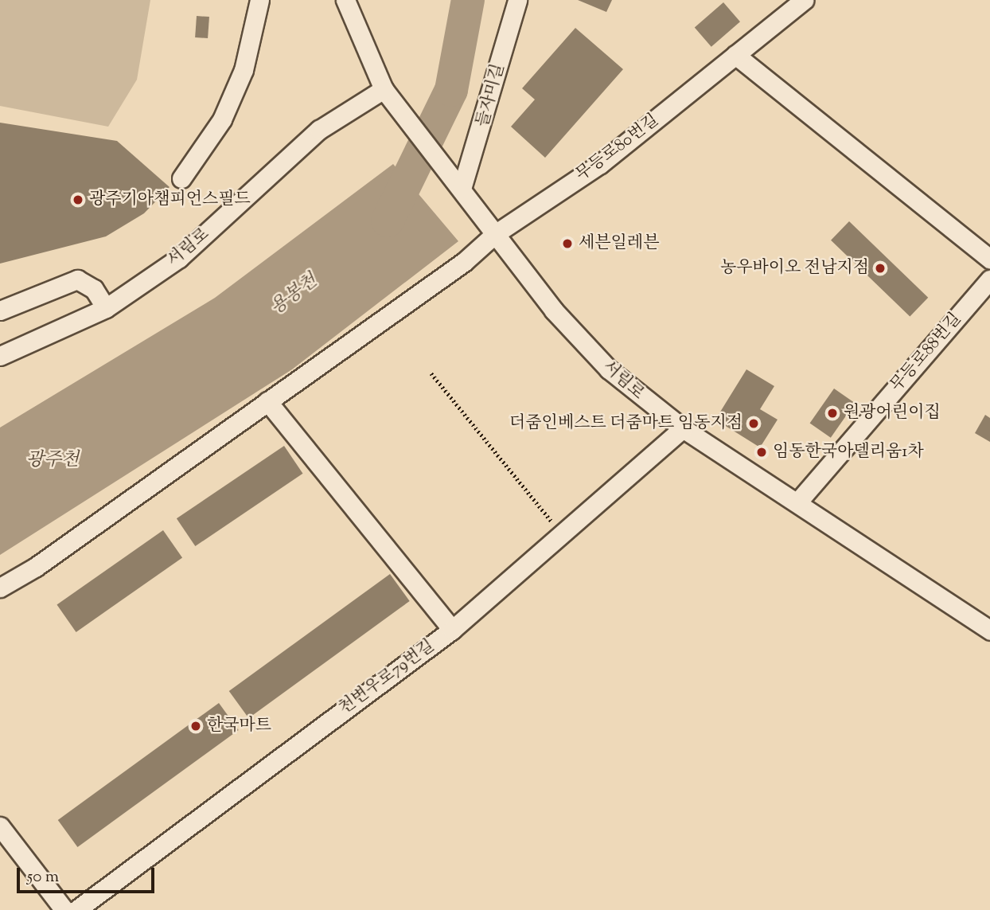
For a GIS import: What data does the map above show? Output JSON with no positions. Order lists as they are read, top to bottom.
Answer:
{
  "streets": {
    "street": [
      "들자미길",
      "무등로80번길",
      "서림로",
      "무등로88번길",
      "천변우로79번길"
    ]
  },
  "crossings": [
    ["들자미길", "서림로"],
    ["무등로80번길", "서림로"],
    ["서림로", "무등로88번길"],
    ["서림로", "천변우로79번길"]
  ],
  "water": ["용봉천", "광주천"],
  "places": [
    "광주기아챔피언스필드",
    "세븐일레븐",
    "농우바이오 전남지점",
    "원광어린이집",
    "더줌인베스트 더줌마트 임동지점",
    "임동한국아델리움1차",
    "한국마트"
  ],
  "scale_bar": "50 m"
}
